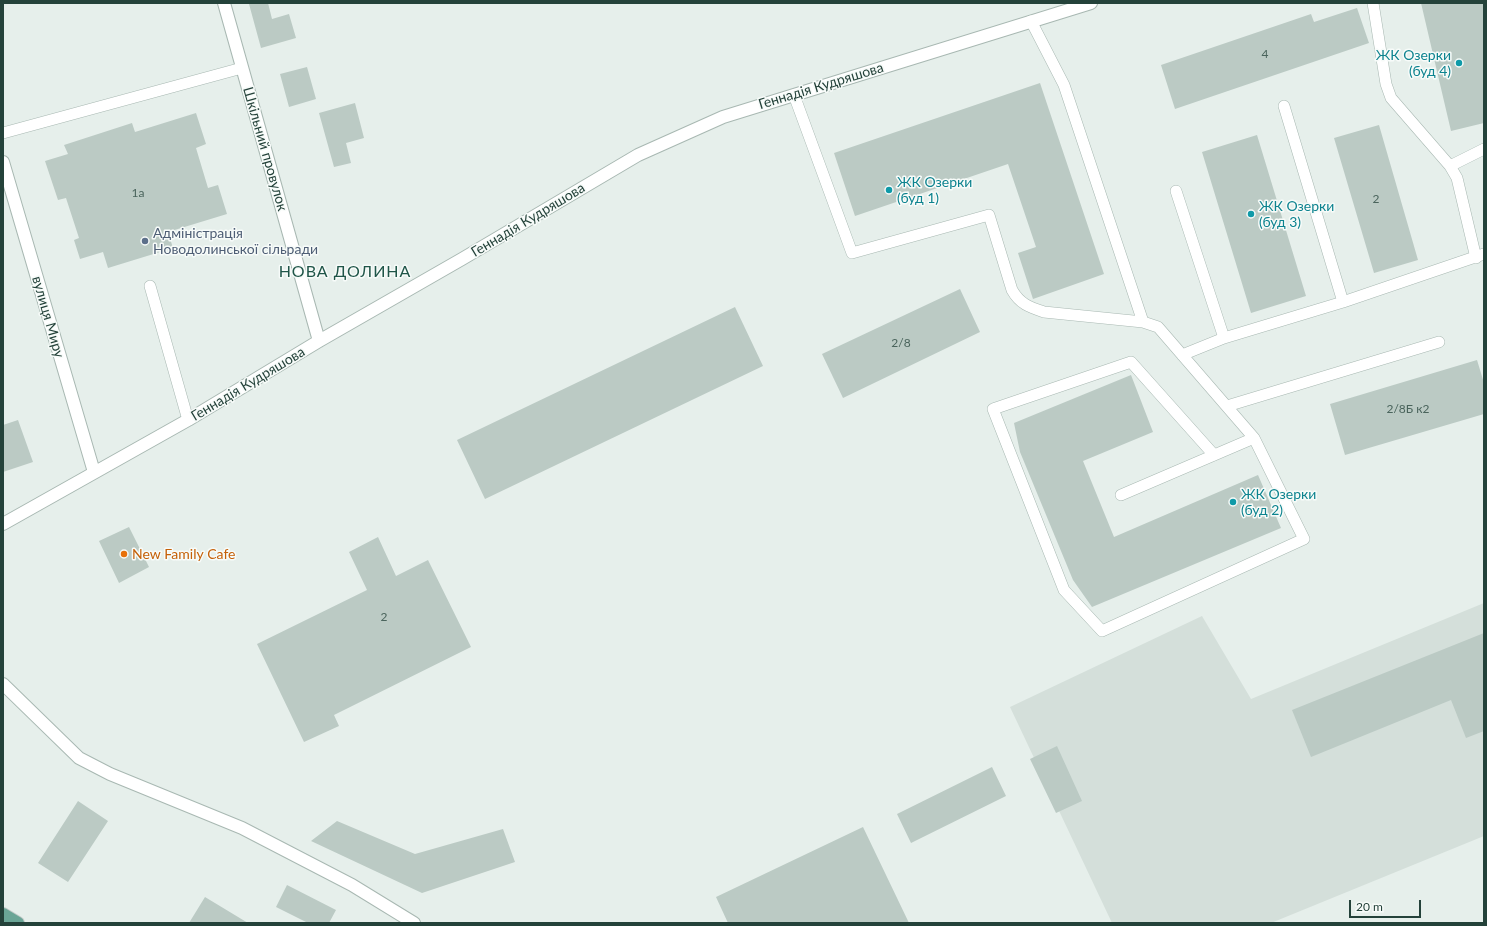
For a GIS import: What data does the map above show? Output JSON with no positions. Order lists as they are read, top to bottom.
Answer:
{
  "streets": {
    "street": ["Геннадія Кудряшова", "Шкільний провулок", "вулиця Миру"]
  },
  "crossings": [
    ["Геннадія Кудряшова", "Шкільний провулок"],
    ["Геннадія Кудряшова", "вулиця Миру"]
  ],
  "districts": ["НОВА ДОЛИНА"],
  "places": [
    "ЖК Озерки (буд 4)",
    "ЖК Озерки (буд 1)",
    "ЖК Озерки (буд 3)",
    "Адміністрація Новодолинської сільради",
    "ЖК Озерки (буд 2)",
    "New Family Cafe"
  ],
  "house_numbers": [
    "4",
    "1а",
    "2",
    "2/8",
    "2/8Б к2",
    "2"
  ],
  "scale_bar": "20 m"
}
